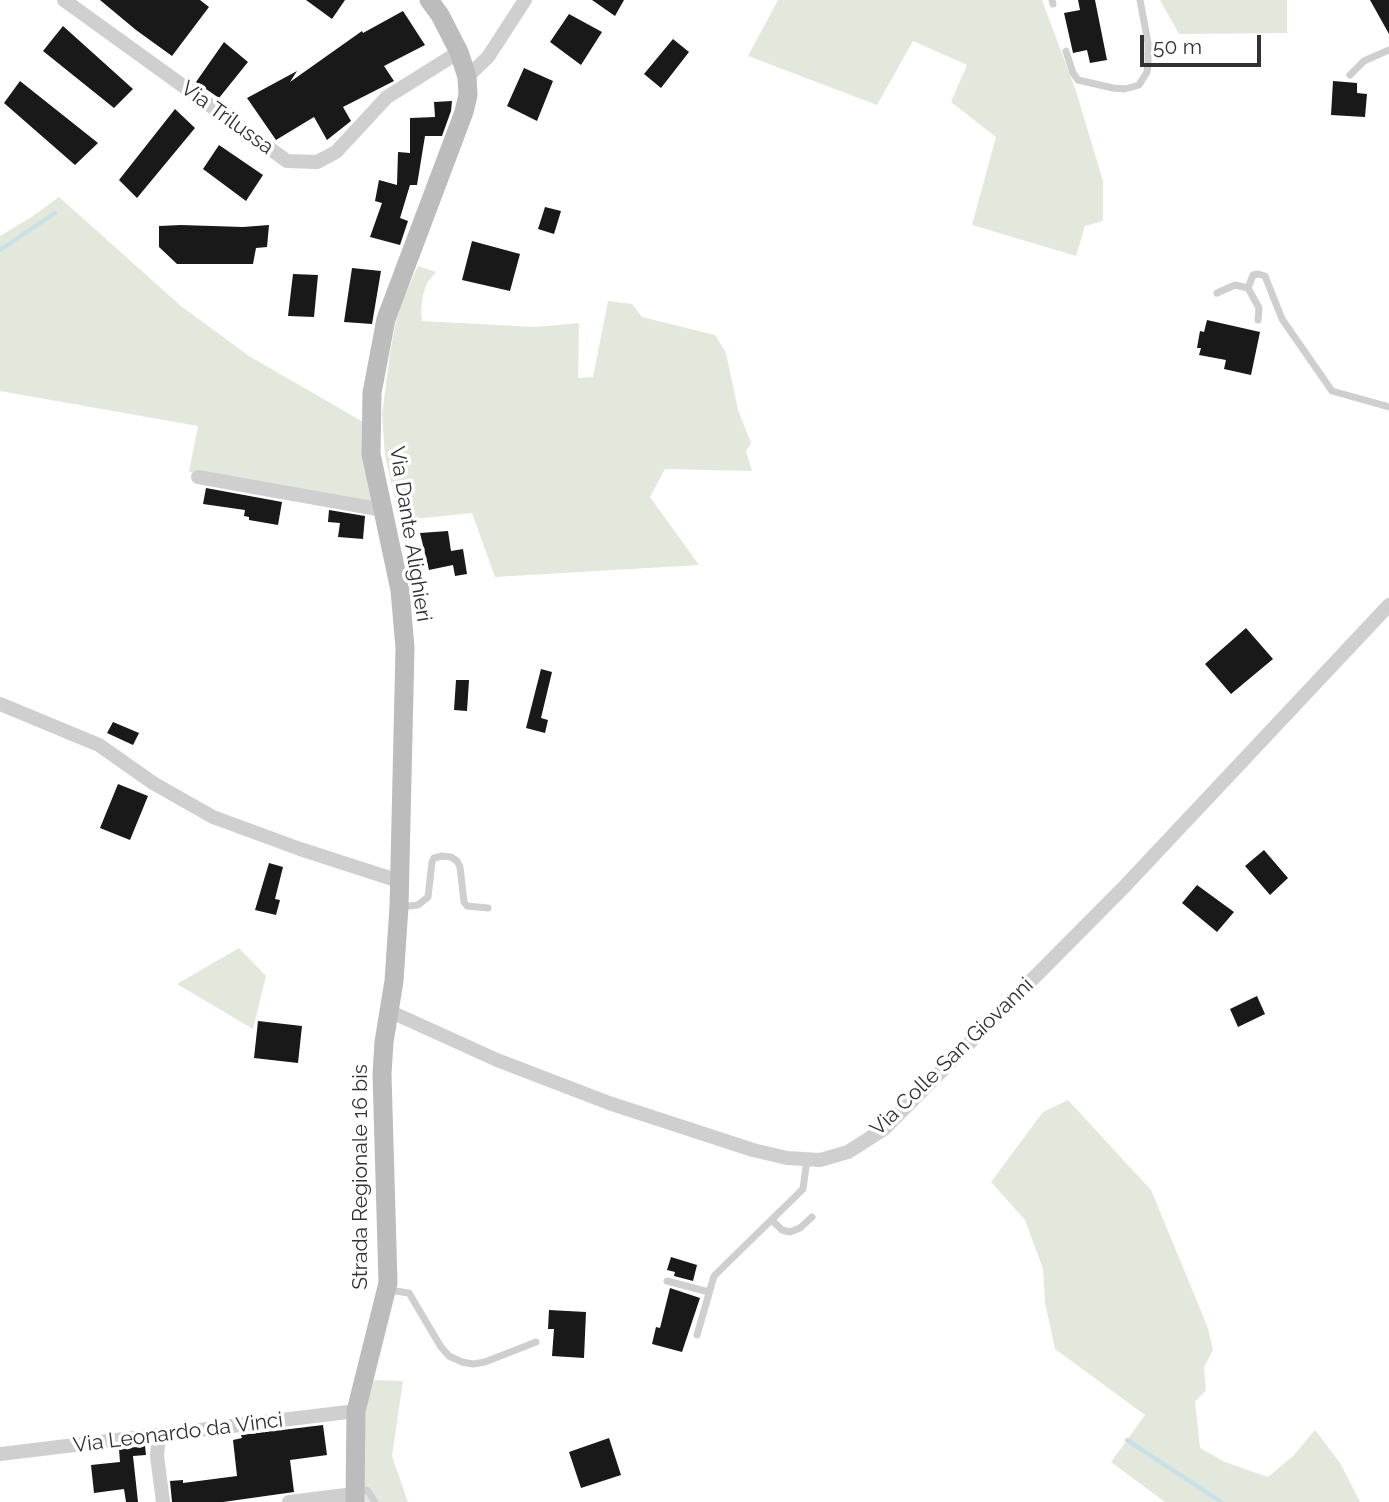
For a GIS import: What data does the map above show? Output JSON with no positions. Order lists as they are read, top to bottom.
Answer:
{
  "streets": {
    "main road": ["Via Dante Alighieri", "Strada Regionale 16 bis"],
    "street": ["Via Trilussa", "Via Colle San Giovanni", "Via Leonardo da Vinci"]
  },
  "crossings": [
    ["Via Trilussa", "Via Dante Alighieri"],
    ["Via Dante Alighieri", "Strada Regionale 16 bis"],
    ["Via Colle San Giovanni", "Strada Regionale 16 bis"],
    ["Strada Regionale 16 bis", "Via Leonardo da Vinci"]
  ],
  "scale_bar": "50 m"
}
